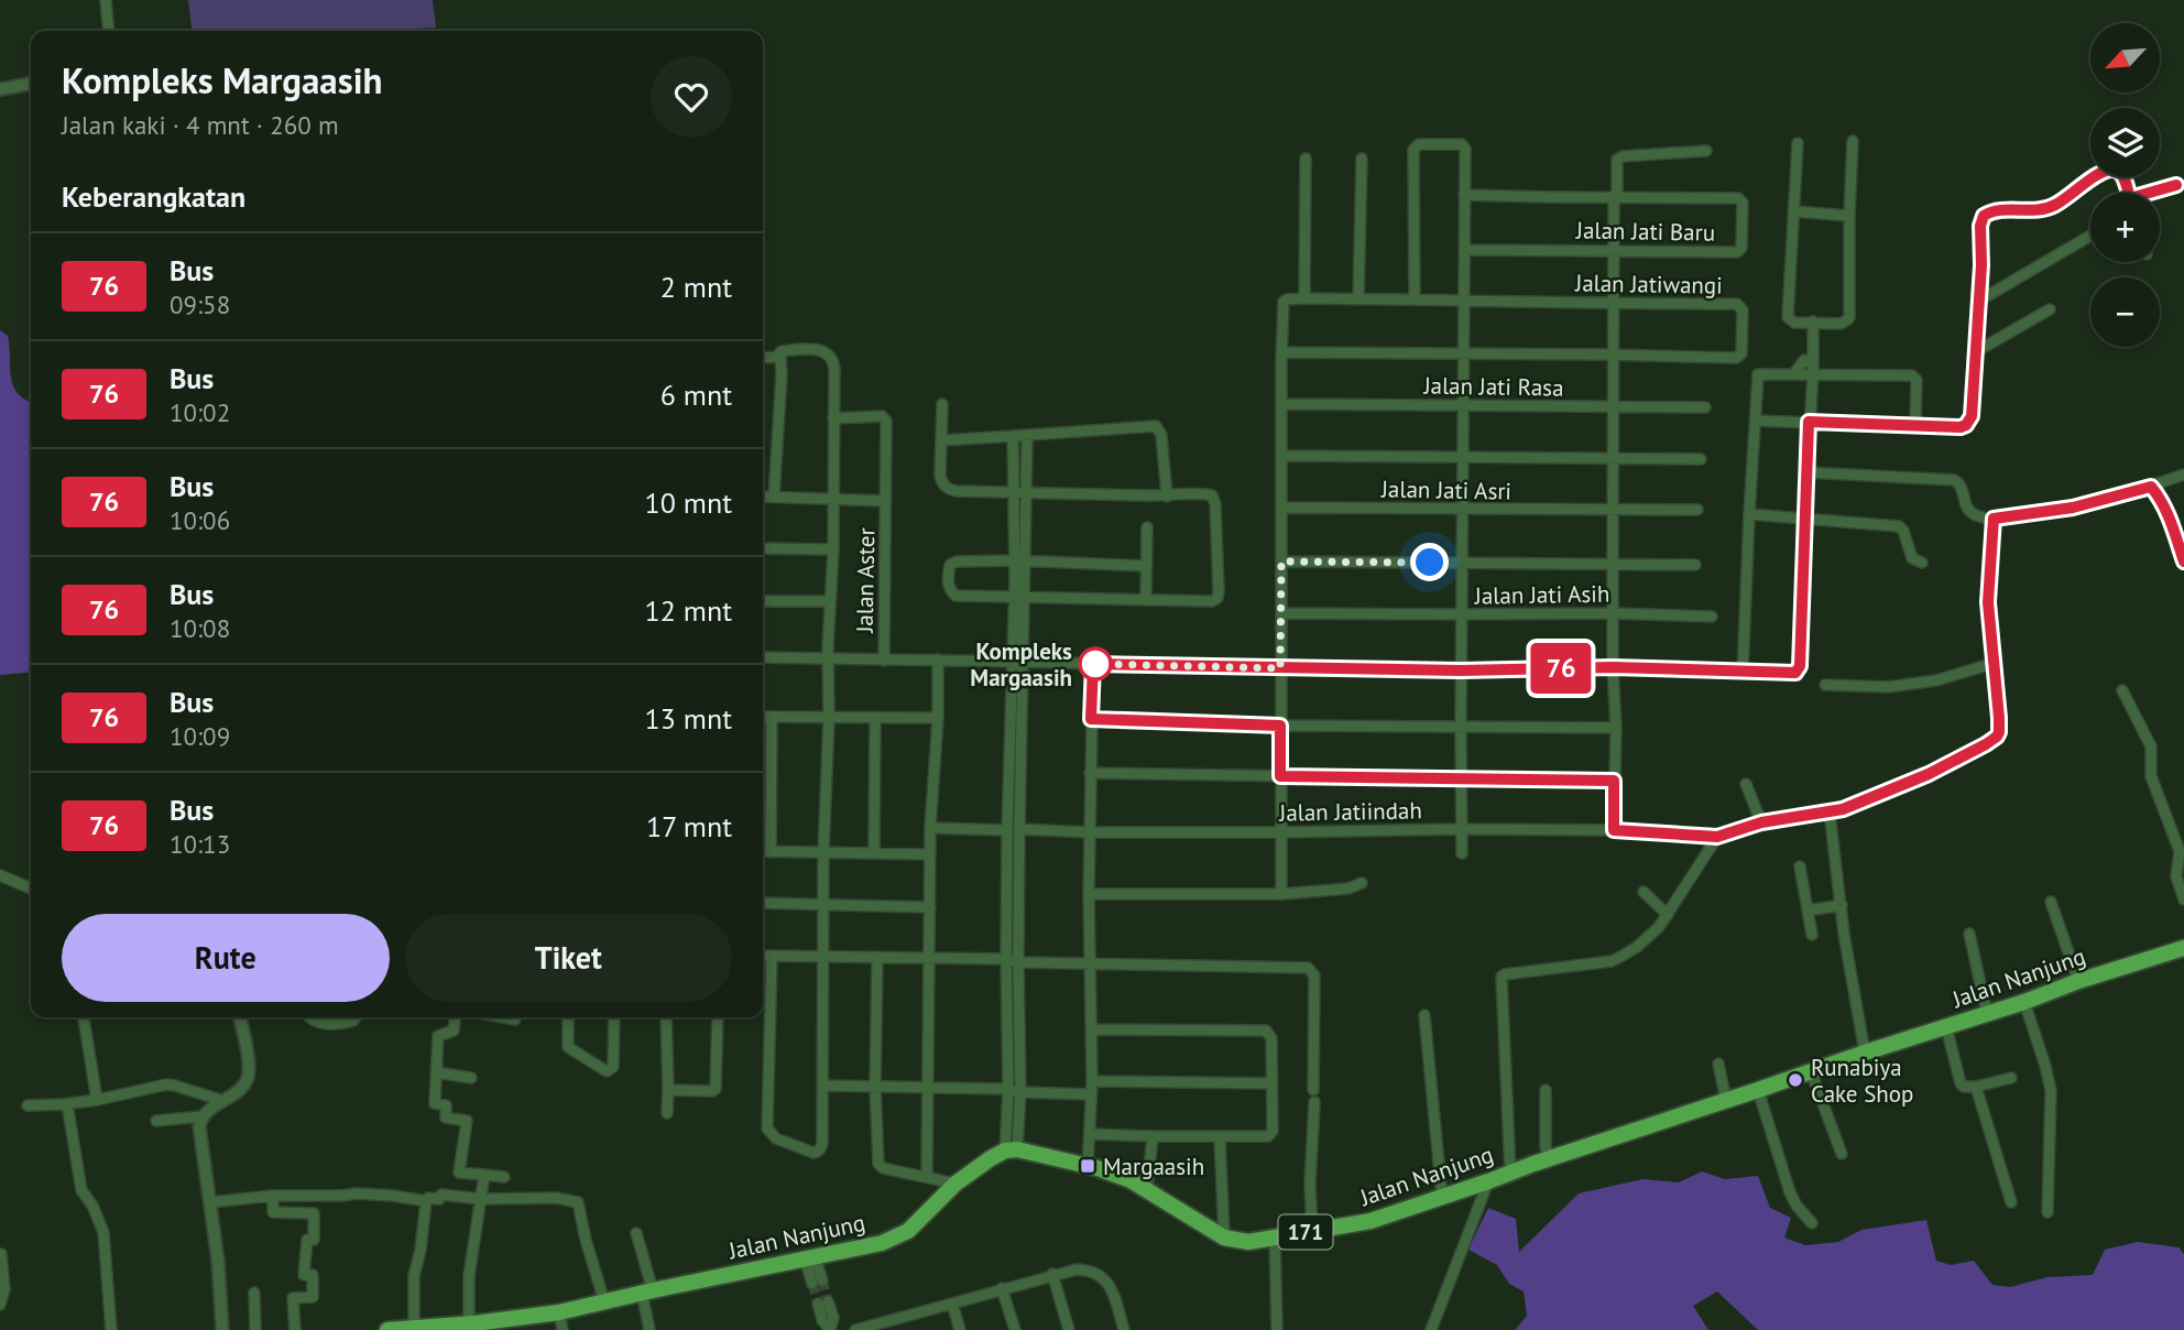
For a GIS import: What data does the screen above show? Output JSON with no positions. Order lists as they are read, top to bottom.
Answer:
{
  "streets": {
    "main road": ["Jalan Nanjung", "171"],
    "street": [
      "Jalan Jati Baru",
      "Jalan Jatiwangi",
      "Jalan Jati Rasa",
      "Jalan Jati Asri",
      "Jalan Aster",
      "Jalan Jati Asih",
      "Jalan Jatiindah"
    ]
  },
  "places": {
    "other": ["Kompleks Margaasih", "Runabiya Cake Shop"],
    "transit": ["Margaasih"]
  },
  "lines": ["bus line 76"],
  "north": "bottom left",
  "page": {
    "on_map": "76",
    "map_buttons": ["+", "−"],
    "heading": [
      ["Kompleks Margaasih", "Jalan kaki · 4 mnt · 260 m"],
      "Keberangkatan"
    ],
    "list": [
      {
        "mark": "76",
        "name": "Bus",
        "note": "09:58",
        "value": "2 mnt"
      },
      {
        "mark": "76",
        "name": "Bus",
        "note": "10:02",
        "value": "6 mnt"
      },
      {
        "mark": "76",
        "name": "Bus",
        "note": "10:06",
        "value": "10 mnt"
      },
      {
        "mark": "76",
        "name": "Bus",
        "note": "10:08",
        "value": "12 mnt"
      },
      {
        "mark": "76",
        "name": "Bus",
        "note": "10:09",
        "value": "13 mnt"
      },
      {
        "mark": "76",
        "name": "Bus",
        "note": "10:13",
        "value": "17 mnt"
      }
    ],
    "buttons": ["Rute", "Tiket"]
  }
}
